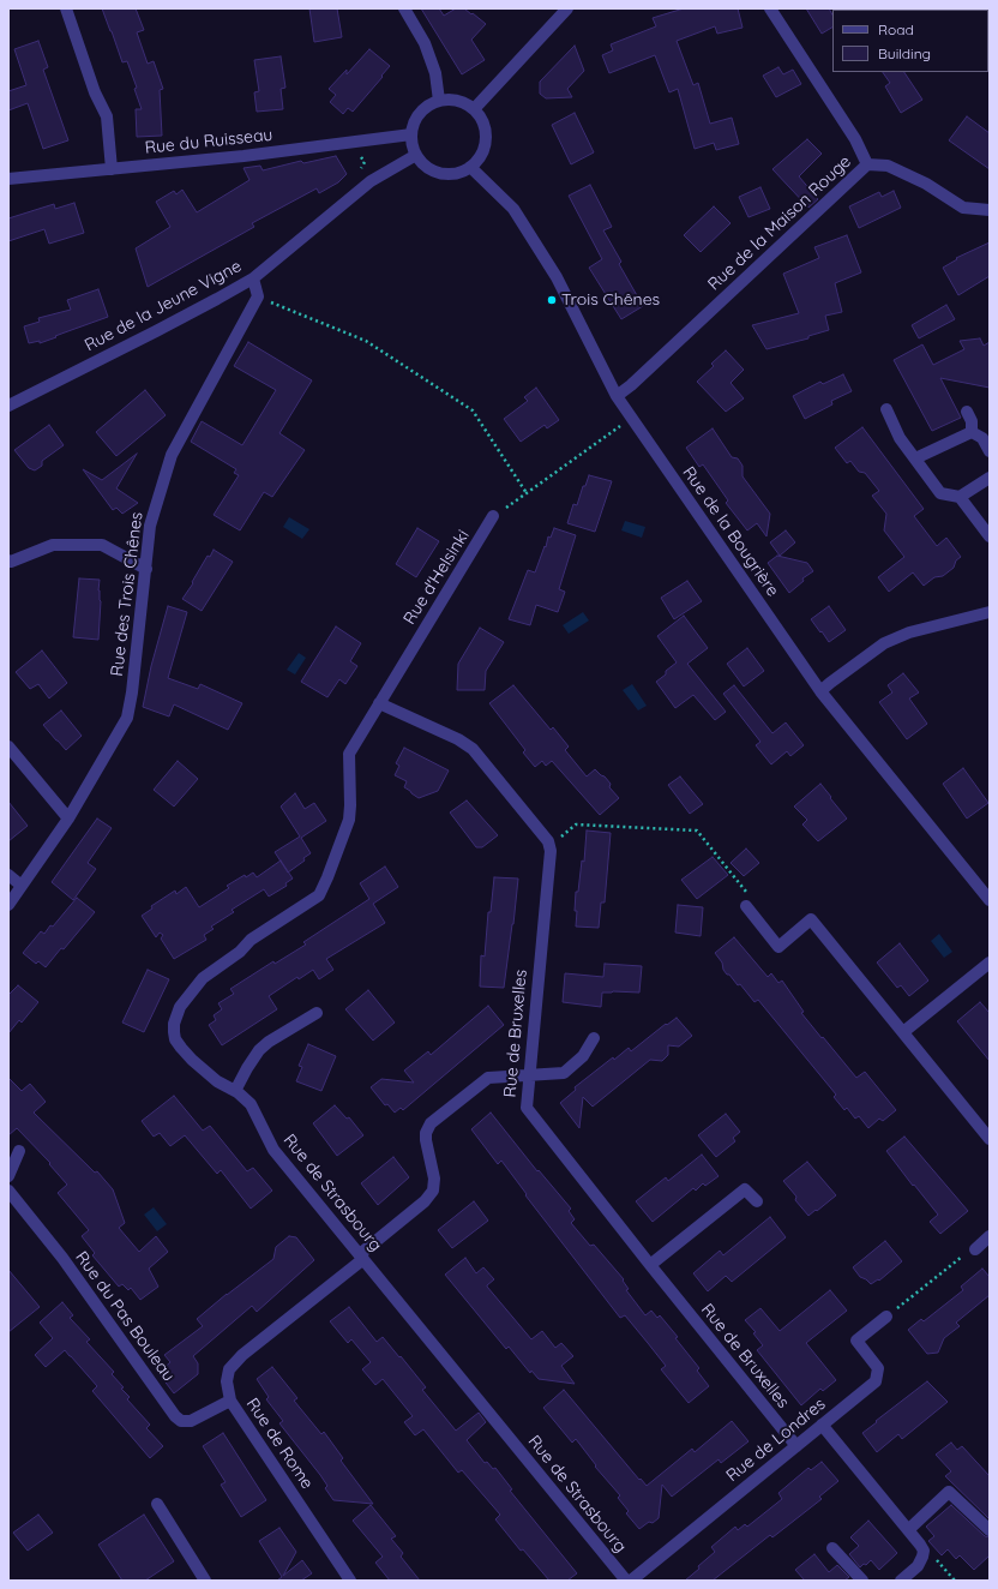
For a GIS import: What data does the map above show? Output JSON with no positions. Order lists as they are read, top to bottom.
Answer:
{
  "streets": {
    "street": [
      "Rue du Ruisseau",
      "Rue de la Maison Rouge",
      "Rue de la Jeune Vigne",
      "Rue de la Bougrière",
      "Rue d'Helsinki",
      "Rue des Trois Chênes",
      "Rue de Bruxelles",
      "Rue de Strasbourg",
      "Rue du Pas Bouleau",
      "Rue de Londres",
      "Rue de Rome"
    ]
  },
  "crossings": [
    ["Rue du Ruisseau", "Rue de la Jeune Vigne"],
    ["Rue du Ruisseau", "Rue de la Bougrière"],
    ["Rue de la Maison Rouge", "Rue de la Bougrière"],
    ["Rue de la Jeune Vigne", "Rue de la Bougrière"],
    ["Rue d'Helsinki", "Rue de Strasbourg"],
    ["Rue de Bruxelles", "Rue de Londres"],
    ["Rue de Bruxelles", "Rue de Rome"],
    ["Rue de Strasbourg", "Rue de Rome"],
    ["Rue du Pas Bouleau", "Rue de Rome"]
  ],
  "places": ["Trois Chênes"],
  "legend": ["Road", "Building"]
}
